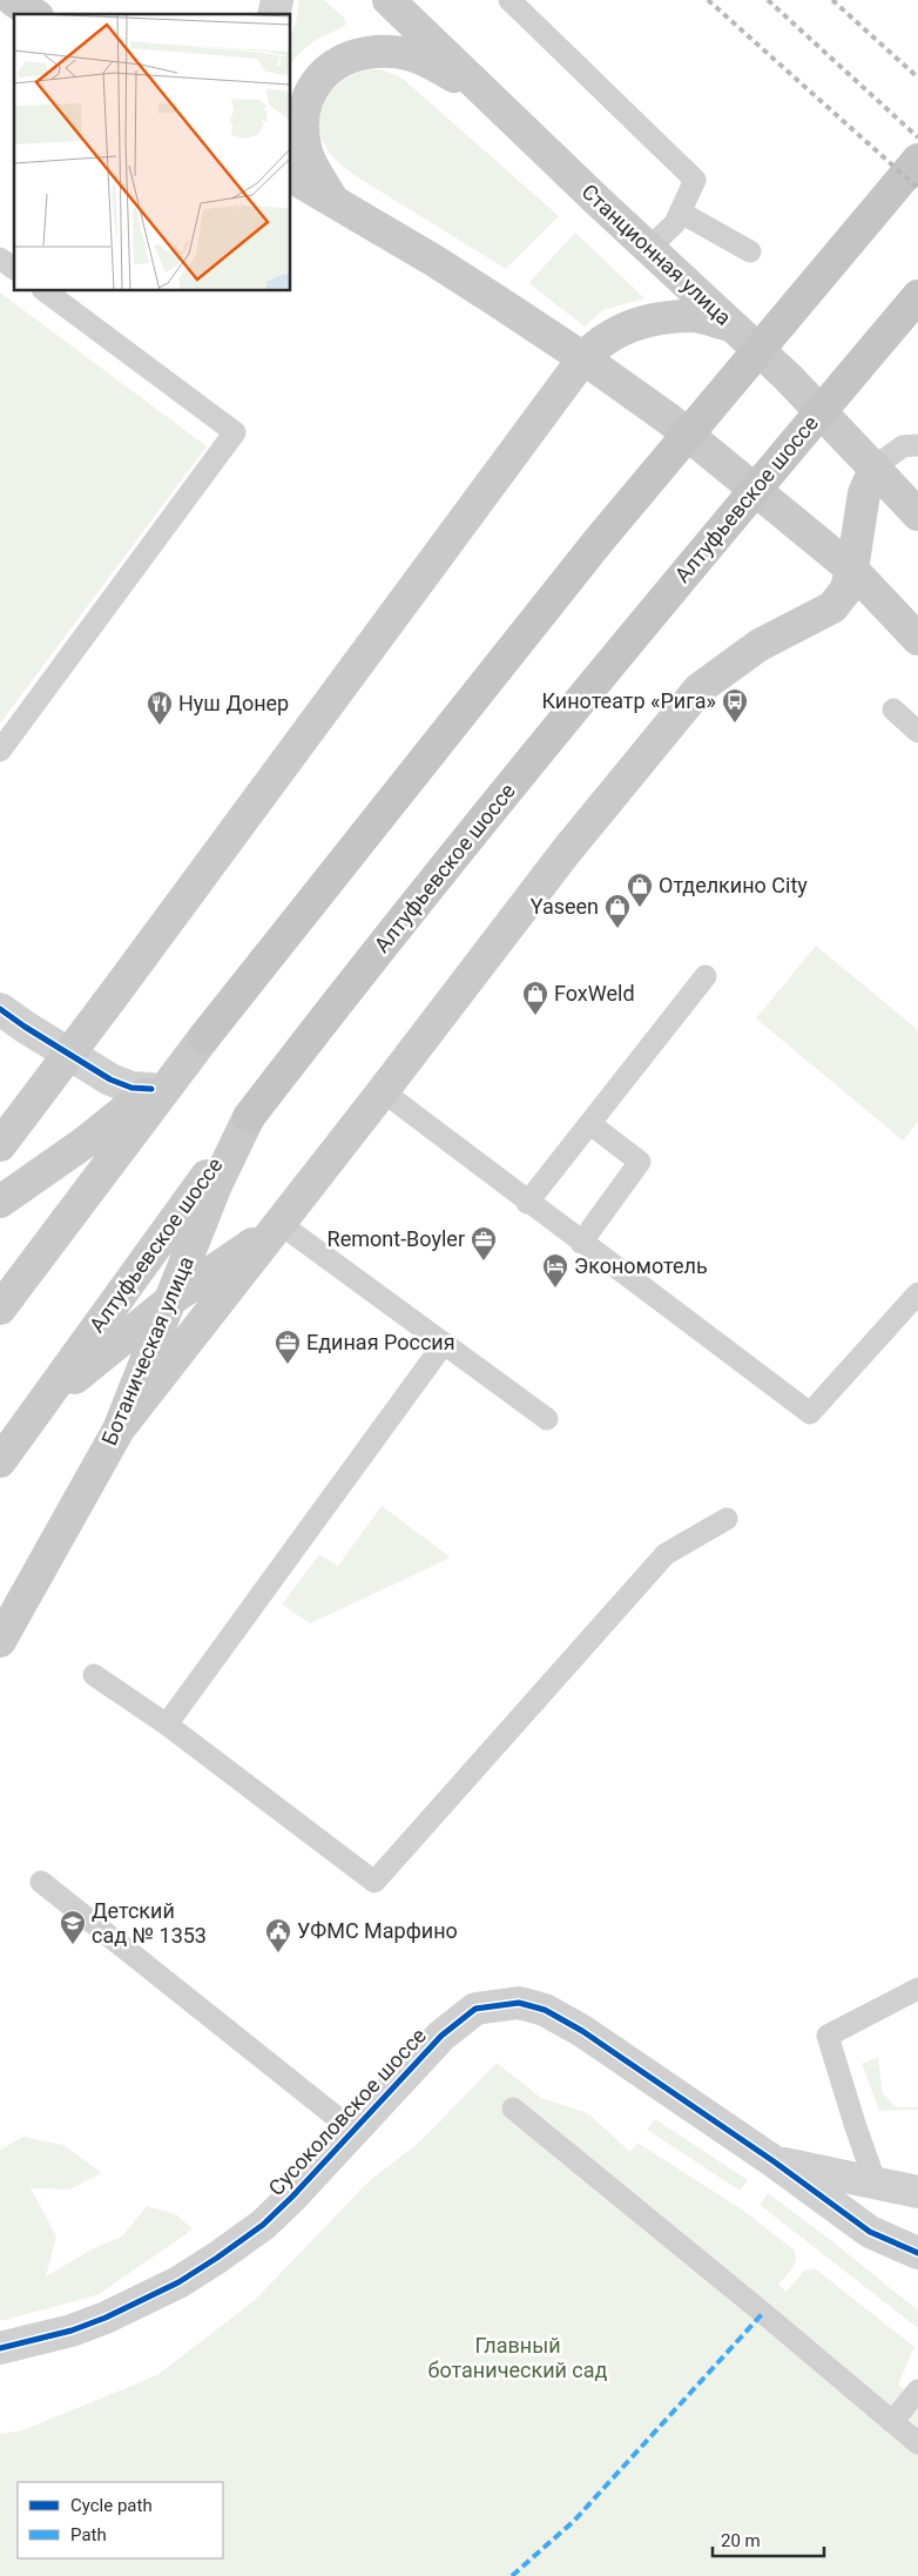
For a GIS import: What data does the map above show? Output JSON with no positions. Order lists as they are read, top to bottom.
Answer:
{
  "streets": {
    "main road": ["Станционная улица", "Алтуфьевское шоссе", "Ботаническая улица"],
    "street": ["Сусоколовское шоссе"]
  },
  "crossings": [
    ["Алтуфьевское шоссе", "Ботаническая улица"]
  ],
  "parks": ["Главный ботанический сад"],
  "places": {
    "bus stop": ["Кинотеатр «Рига»"],
    "restaurant": ["Нуш Донер"],
    "shop": ["Отделкино City", "Yaseen", "FoxWeld"],
    "office": ["Remont-Boyler", "Единая Россия"],
    "hotel": ["Экономотель"],
    "school or university": ["Детский сад № 1353"],
    "public building": ["УФМС Марфино"]
  },
  "legend": ["Cycle path", "Path"],
  "scale_bar": "20 m"
}
